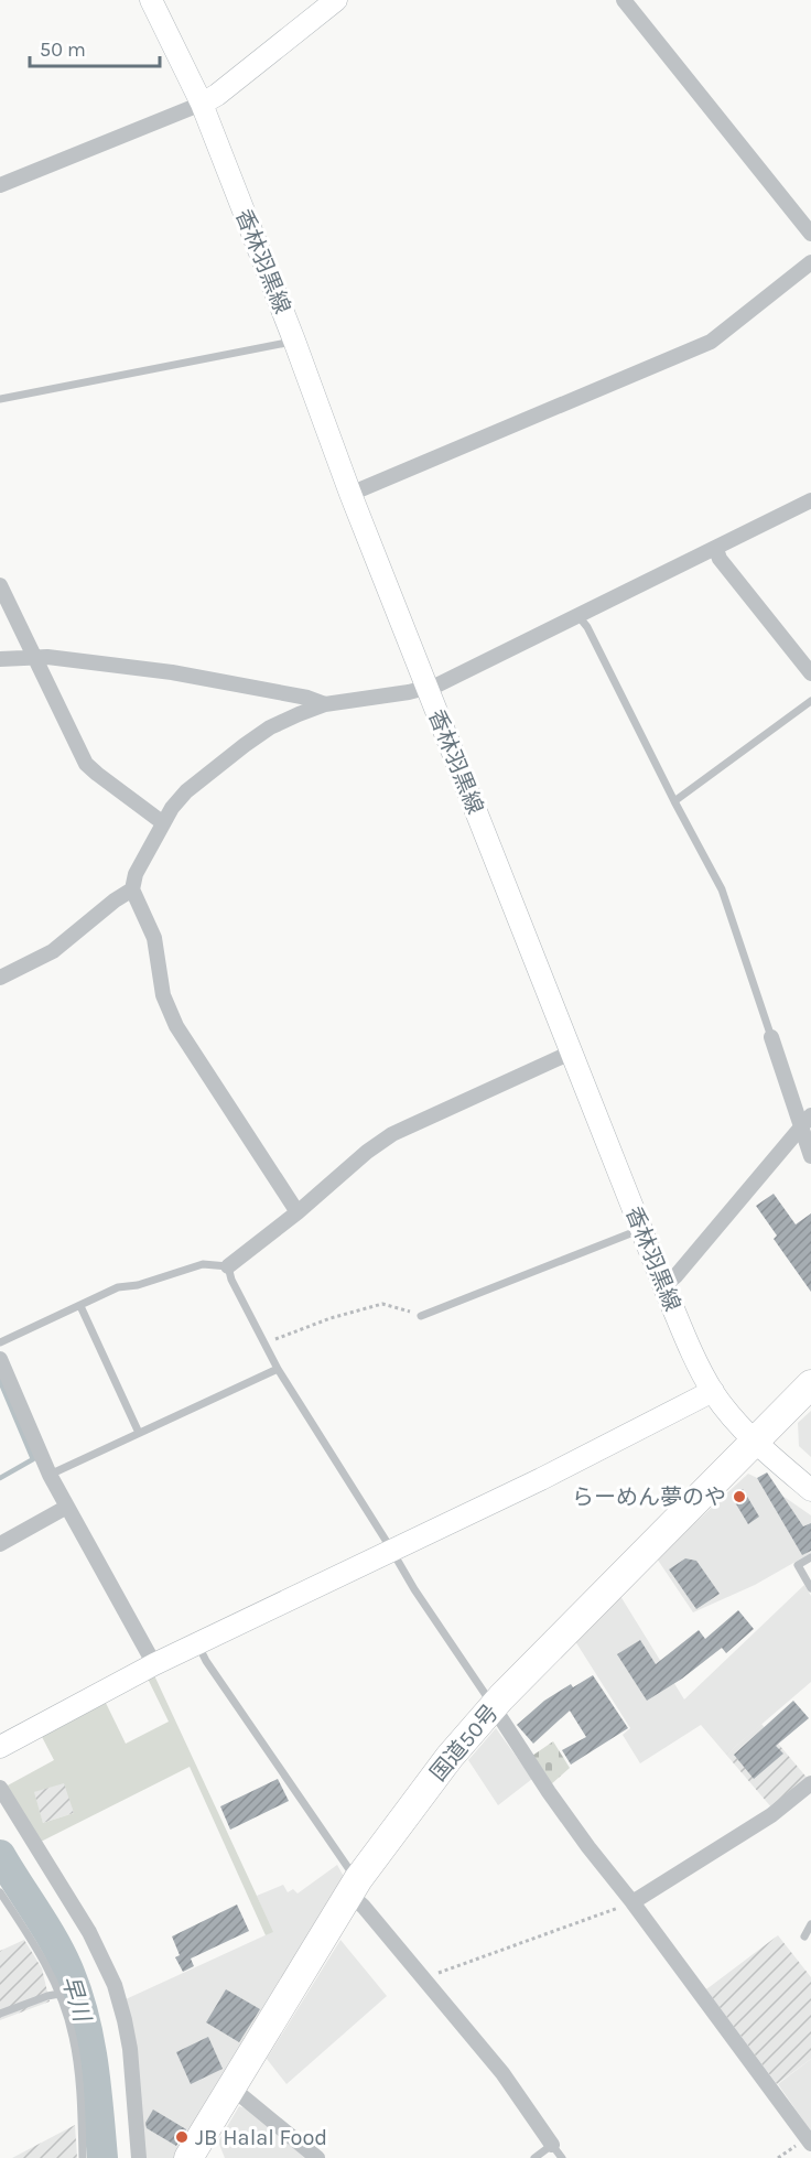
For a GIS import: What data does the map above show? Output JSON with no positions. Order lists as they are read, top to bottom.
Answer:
{
  "streets": {
    "highway": ["国道50号"],
    "main road": ["香林羽黒線"]
  },
  "crossings": [
    ["香林羽黒線", "国道50号"]
  ],
  "water": ["早川"],
  "places": ["らーめん夢のや", "JB Halal Food"],
  "scale_bar": "50 m"
}
